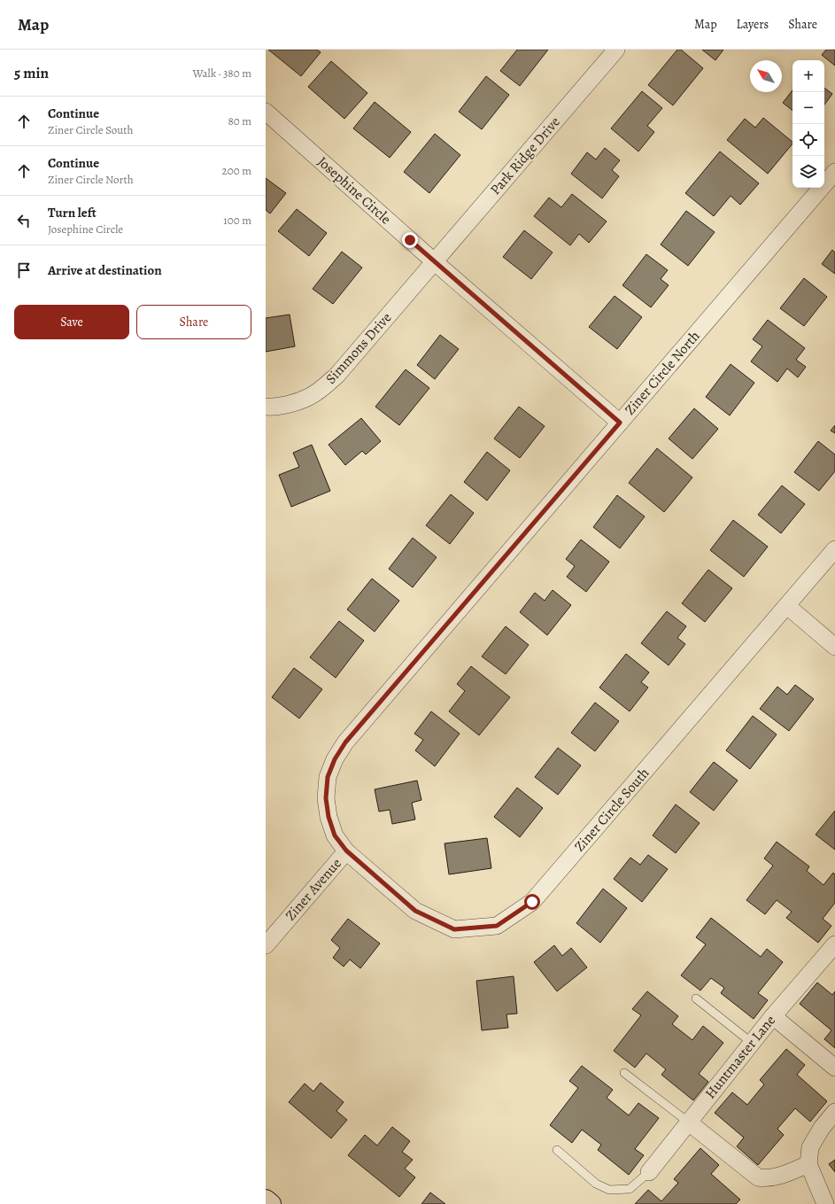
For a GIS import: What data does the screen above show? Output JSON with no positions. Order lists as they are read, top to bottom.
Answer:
{
  "streets": {
    "street": [
      "Park Ridge Drive",
      "Josephine Circle",
      "Simmons Drive",
      "Ziner Circle North",
      "Ziner Circle South",
      "Ziner Avenue",
      "Huntmaster Lane"
    ]
  },
  "crossings": [
    ["Park Ridge Drive", "Josephine Circle"],
    ["Park Ridge Drive", "Simmons Drive"],
    ["Josephine Circle", "Simmons Drive"],
    ["Josephine Circle", "Ziner Circle North"],
    ["Ziner Circle North", "Ziner Circle South"],
    ["Ziner Circle North", "Ziner Avenue"],
    ["Ziner Circle South", "Ziner Avenue"]
  ],
  "north": "top left",
  "page": {
    "header": "Map",
    "nav": ["Map", "Layers", "Share"],
    "heading": ["5 min", "Walk · 380 m"],
    "map_buttons": ["+", "−"],
    "list": [
      ["Continue", "Ziner Circle South", "80 m"],
      ["Continue", "Ziner Circle North", "200 m"],
      ["Turn left", "Josephine Circle", "100 m"],
      "Arrive at destination"
    ],
    "buttons": ["Save", "Share"]
  }
}
